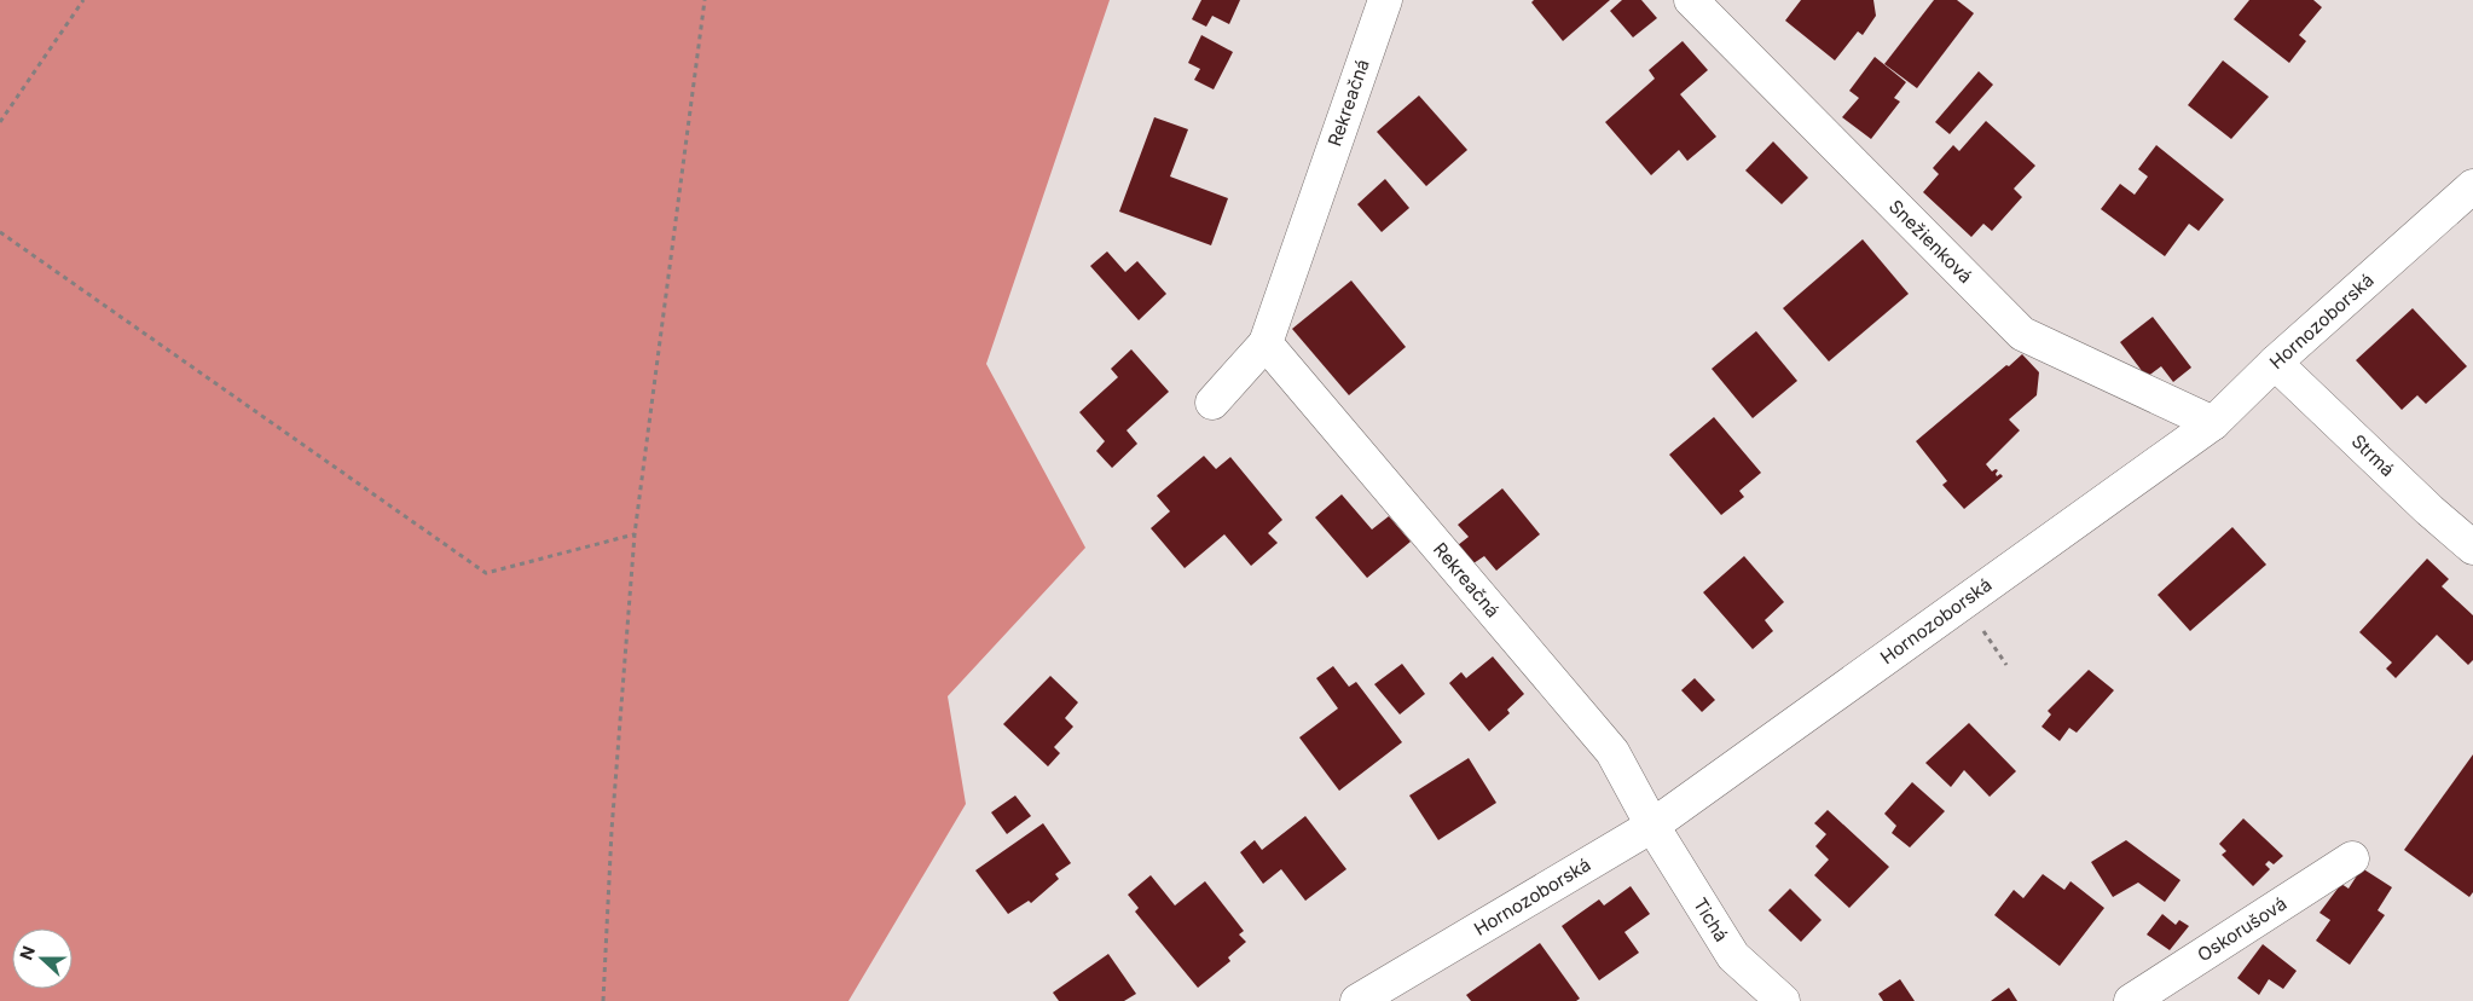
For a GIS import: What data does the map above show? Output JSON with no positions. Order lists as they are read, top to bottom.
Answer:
{
  "streets": {
    "street": [
      "Rekreačná",
      "Snežienková",
      "Hornozoborská",
      "Strmá",
      "Tichá",
      "Oskorušová"
    ]
  },
  "crossings": [
    ["Rekreačná", "Hornozoborská"],
    ["Rekreačná", "Tichá"],
    ["Snežienková", "Hornozoborská"],
    ["Hornozoborská", "Strmá"],
    ["Hornozoborská", "Tichá"]
  ],
  "north": "left"
}
